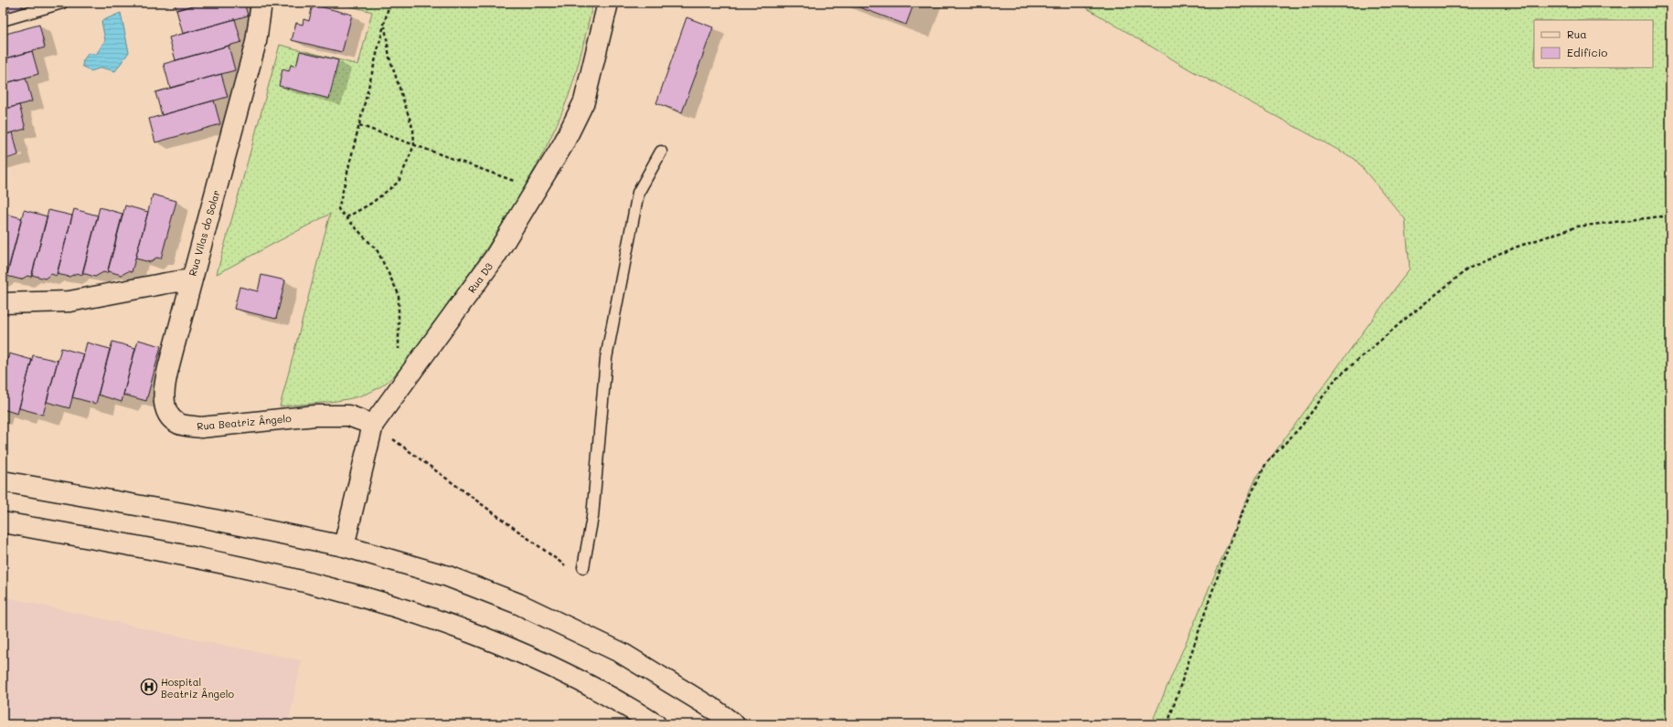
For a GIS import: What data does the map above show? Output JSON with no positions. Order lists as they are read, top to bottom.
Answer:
{
  "streets": {
    "main road": ["Rua Vilas do Solar", "Rua D3", "Rua Beatriz Ângelo"]
  },
  "crossings": [
    ["Rua Vilas do Solar", "Rua Beatriz Ângelo"],
    ["Rua D3", "Rua Beatriz Ângelo"]
  ],
  "places": {
    "hospital": ["Hospital Beatriz Ângelo"]
  },
  "legend": ["Rua", "Edifício"]
}
